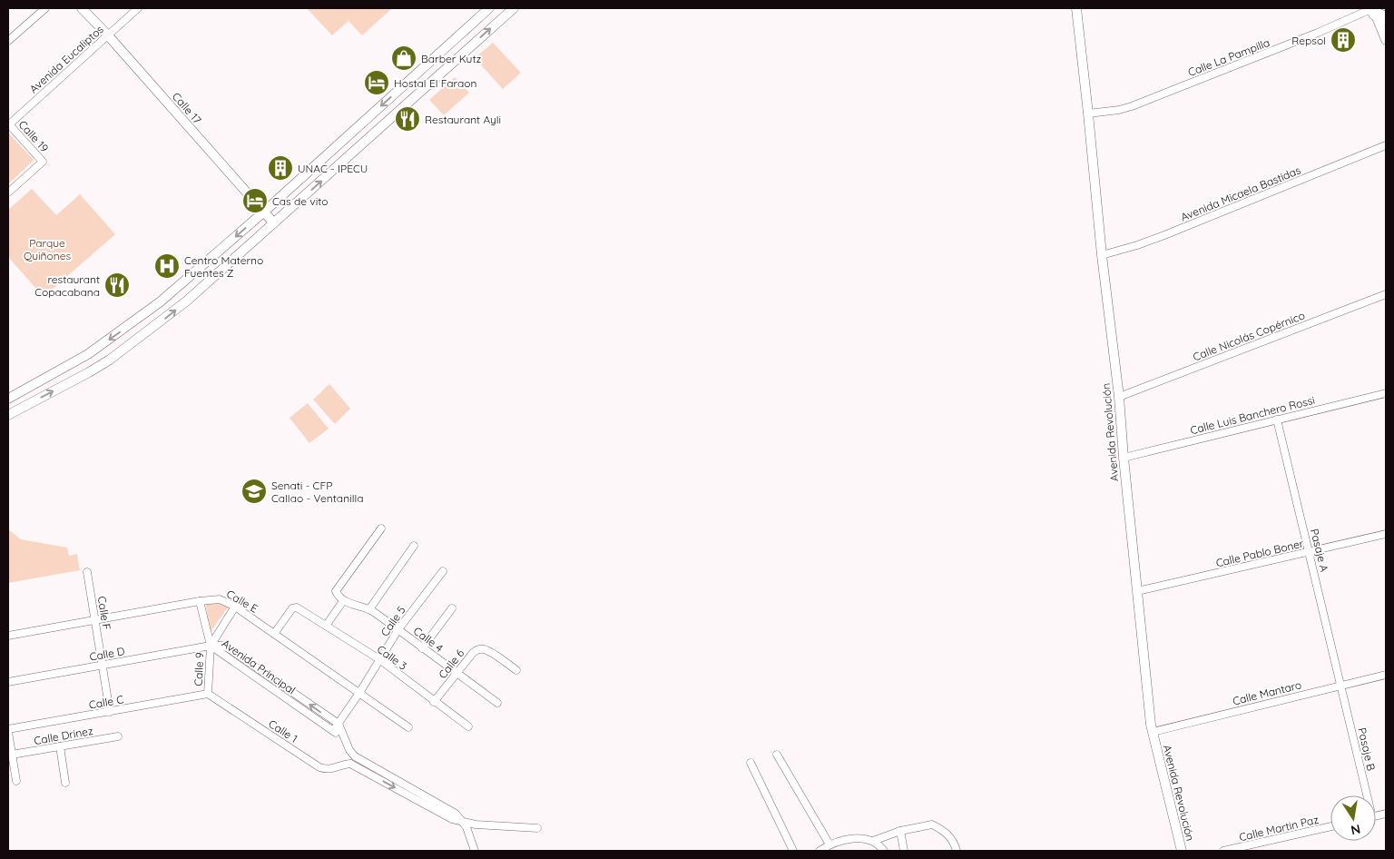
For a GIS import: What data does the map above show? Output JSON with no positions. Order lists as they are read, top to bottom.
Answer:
{
  "streets": {
    "main road": ["Calle 17", "Avenida Revolución"],
    "street": [
      "Calle La Pampilla",
      "Avenida Eucaliptos",
      "Calle 19",
      "Avenida Micaela Bastidas",
      "Calle Nicolás Copérnico",
      "Calle Luis Banchero Rossi",
      "Pasaje A",
      "Calle Pablo Boner",
      "Calle E",
      "Calle F",
      "Calle 5",
      "Calle 4",
      "Calle D",
      "Calle 3",
      "Calle 6",
      "Avenida Principal",
      "Calle 9",
      "Calle Mantaro",
      "Calle C",
      "Calle 1",
      "Calle Drinez",
      "Pasaje B",
      "Calle Martin Paz"
    ]
  },
  "crossings": [
    ["Calle La Pampilla", "Avenida Revolución"],
    ["Avenida Eucaliptos", "Calle 17"],
    ["Avenida Eucaliptos", "Calle 19"],
    ["Avenida Micaela Bastidas", "Avenida Revolución"],
    ["Calle Nicolás Copérnico", "Avenida Revolución"],
    ["Calle Luis Banchero Rossi", "Avenida Revolución"],
    ["Calle Luis Banchero Rossi", "Pasaje A"],
    ["Avenida Revolución", "Calle Pablo Boner"],
    ["Avenida Revolución", "Calle Mantaro"],
    ["Pasaje A", "Calle Pablo Boner"],
    ["Pasaje A", "Calle Mantaro"],
    ["Pasaje A", "Pasaje B"],
    ["Calle E", "Calle F"],
    ["Calle E", "Calle 5"],
    ["Calle E", "Calle 3"],
    ["Calle E", "Calle 9"],
    ["Calle F", "Calle D"],
    ["Calle F", "Calle C"],
    ["Calle 5", "Calle 4"],
    ["Calle 5", "Calle 3"],
    ["Calle 5", "Avenida Principal"],
    ["Calle 4", "Calle 6"],
    ["Calle D", "Avenida Principal"],
    ["Calle D", "Calle 9"],
    ["Calle 3", "Calle 6"],
    ["Avenida Principal", "Calle 9"],
    ["Calle 9", "Calle C"],
    ["Calle 9", "Calle 1"],
    ["Calle Mantaro", "Pasaje B"],
    ["Calle C", "Calle 1"]
  ],
  "parks": ["Parque Quiñones"],
  "places": {
    "building": ["Repsol", "UNAC - IPECU"],
    "shop": ["Barber Kutz"],
    "hotel": ["Hostal El Faraon", "Cas de vito"],
    "restaurant": ["Restaurant Ayli", "restaurant Copacabana"],
    "hospital": ["Centro Materno Fuentes Z"],
    "school or university": ["Senati - CFP Callao - Ventanilla"]
  },
  "north": "bottom"
}
